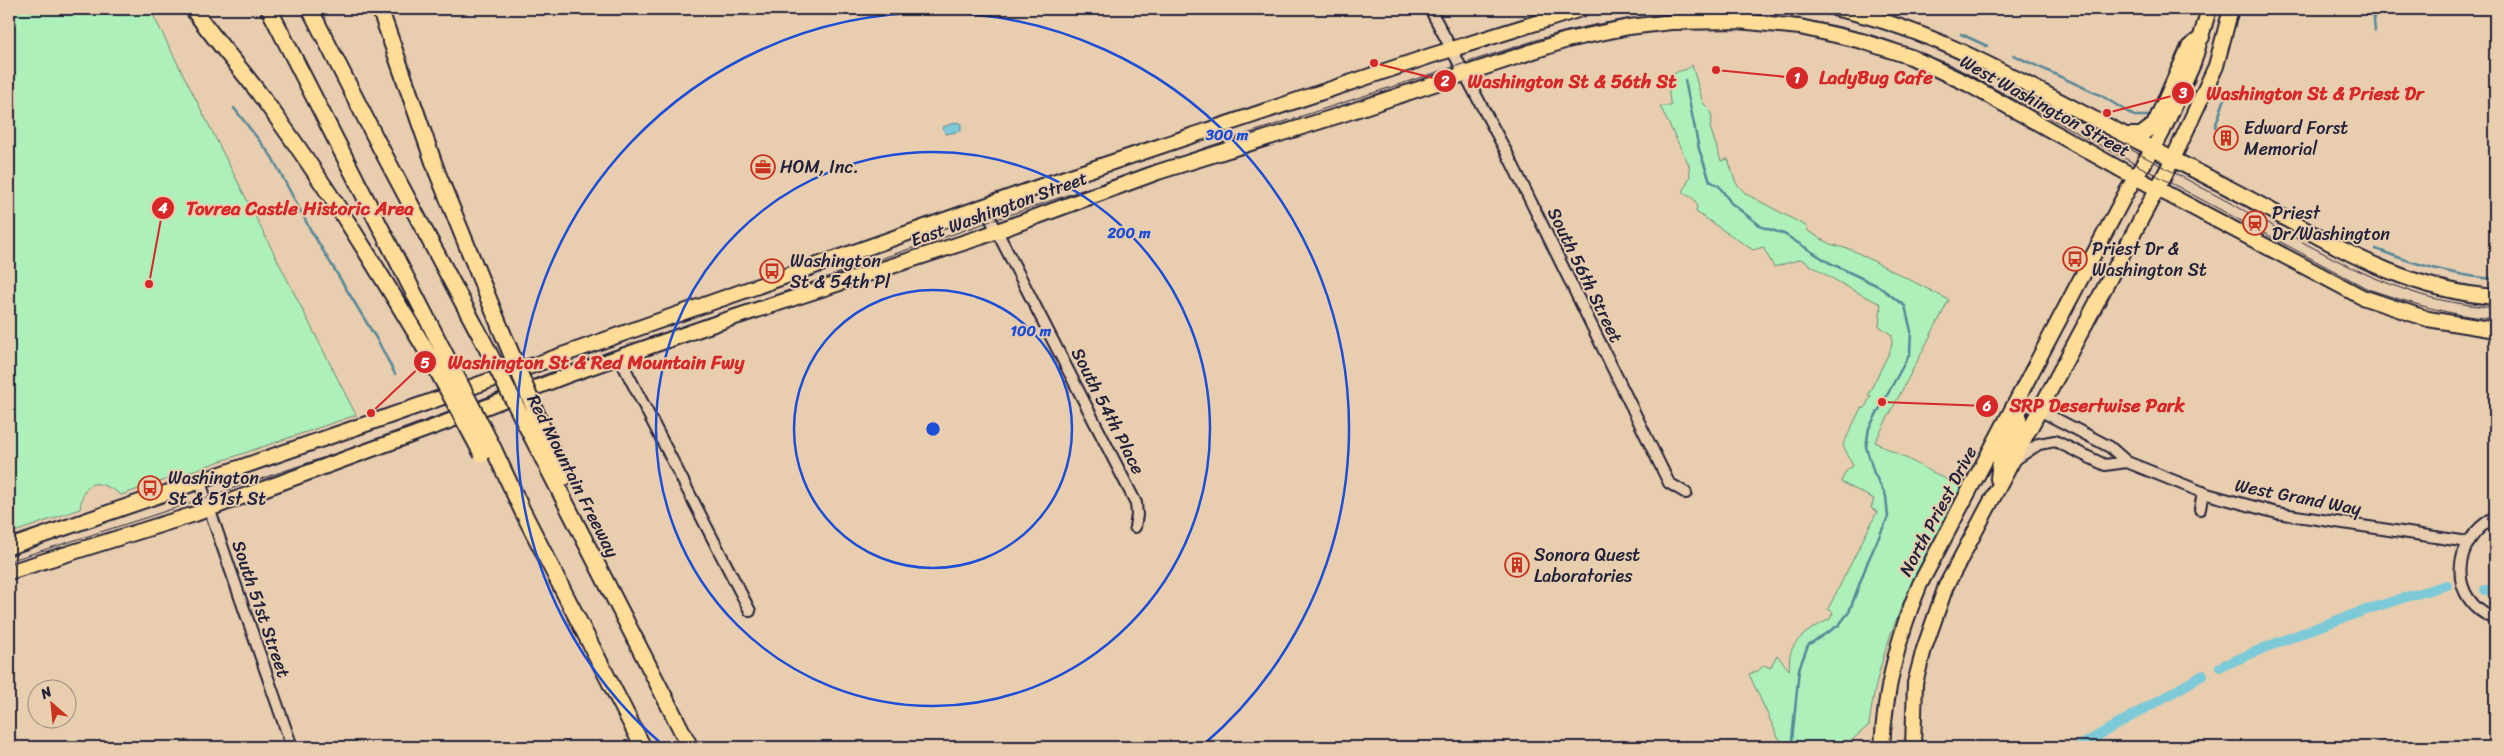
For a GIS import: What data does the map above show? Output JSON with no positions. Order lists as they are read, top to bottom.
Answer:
{
  "streets": {
    "highway": ["Red Mountain Freeway"],
    "main road": ["West Washington Street", "East Washington Street", "North Priest Drive"],
    "street": [
      "South 56th Street",
      "South 54th Place",
      "West Grand Way",
      "South 51st Street"
    ]
  },
  "crossings": [
    ["West Washington Street", "East Washington Street"],
    ["West Washington Street", "South 56th Street"],
    ["West Washington Street", "North Priest Drive"],
    ["East Washington Street", "South 56th Street"],
    ["East Washington Street", "South 54th Place"],
    ["East Washington Street", "South 51st Street"]
  ],
  "places": {
    "other": [
      "Washington St & 56th St",
      "LadyBug Cafe",
      "Washington St & Priest Dr",
      "Tovrea Castle Historic Area",
      "SRP Desertwise Park",
      "Washington St & Red Mountain Fwy"
    ],
    "building": ["Edward Forst Memorial", "Sonora Quest Laboratories"],
    "office": ["HOM, Inc."],
    "station": ["Priest Dr/Washington"],
    "bus stop": ["Priest Dr & Washington St", "Washington St & 54th Pl", "Washington St & 51st St"]
  },
  "north": "top left",
  "rings": ["300 m", "200 m", "100 m"]
}
